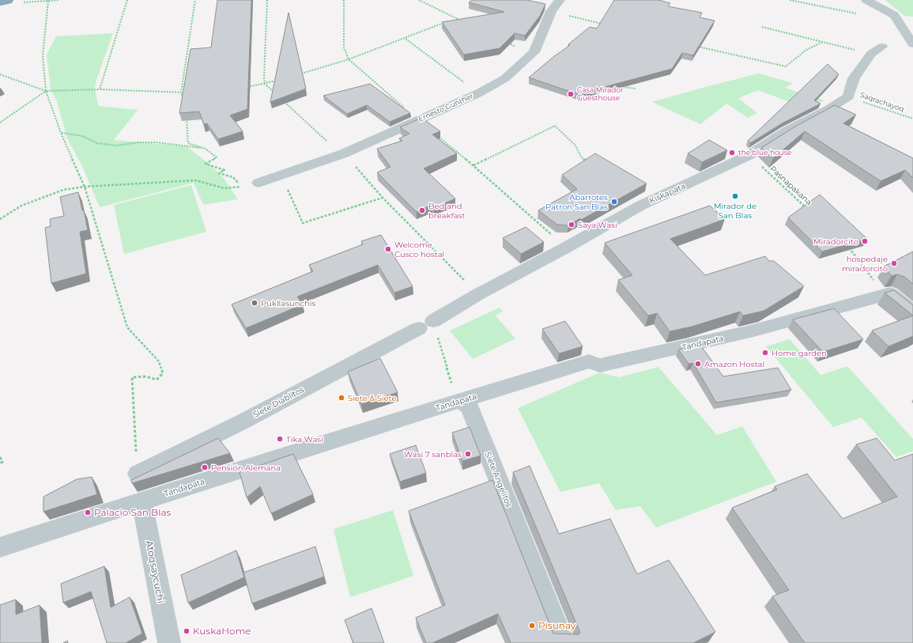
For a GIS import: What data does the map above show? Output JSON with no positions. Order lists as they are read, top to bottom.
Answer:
{
  "streets": {
    "street": [
      "Ernesto Gunther",
      "Kiskapata",
      "Tandapata",
      "Siete Diablitos",
      "Siete Angelitos",
      "Atoqsaycuchi"
    ],
    "path": ["Saqrachayoq", "Pasnapakana"]
  },
  "crossings": [
    ["Saqrachayoq", "Kiskapata"],
    ["Pasnapakana", "Kiskapata"],
    ["Kiskapata", "Siete Diablitos"],
    ["Tandapata", "Siete Angelitos"],
    ["Tandapata", "Atoqsaycuchi"]
  ],
  "places": [
    "Casa Mirador Guesthouse",
    "the blue house",
    "Mirador de San Blas",
    "Abarrotes Patron San Blas",
    "Bed and breakfast",
    "Saya Wasi",
    "Miradorcito",
    "Welcome Cusco hostal",
    "hospedaje miradorcito",
    "Pukllasunchis",
    "Home garden",
    "Amazon Hostal",
    "Siete & Siete",
    "Tika Wasi",
    "Wasi 7 sanblas",
    "Pensión Alemana",
    "Palacio San Blas",
    "Pisunay",
    "KuskaHome"
  ]
}
